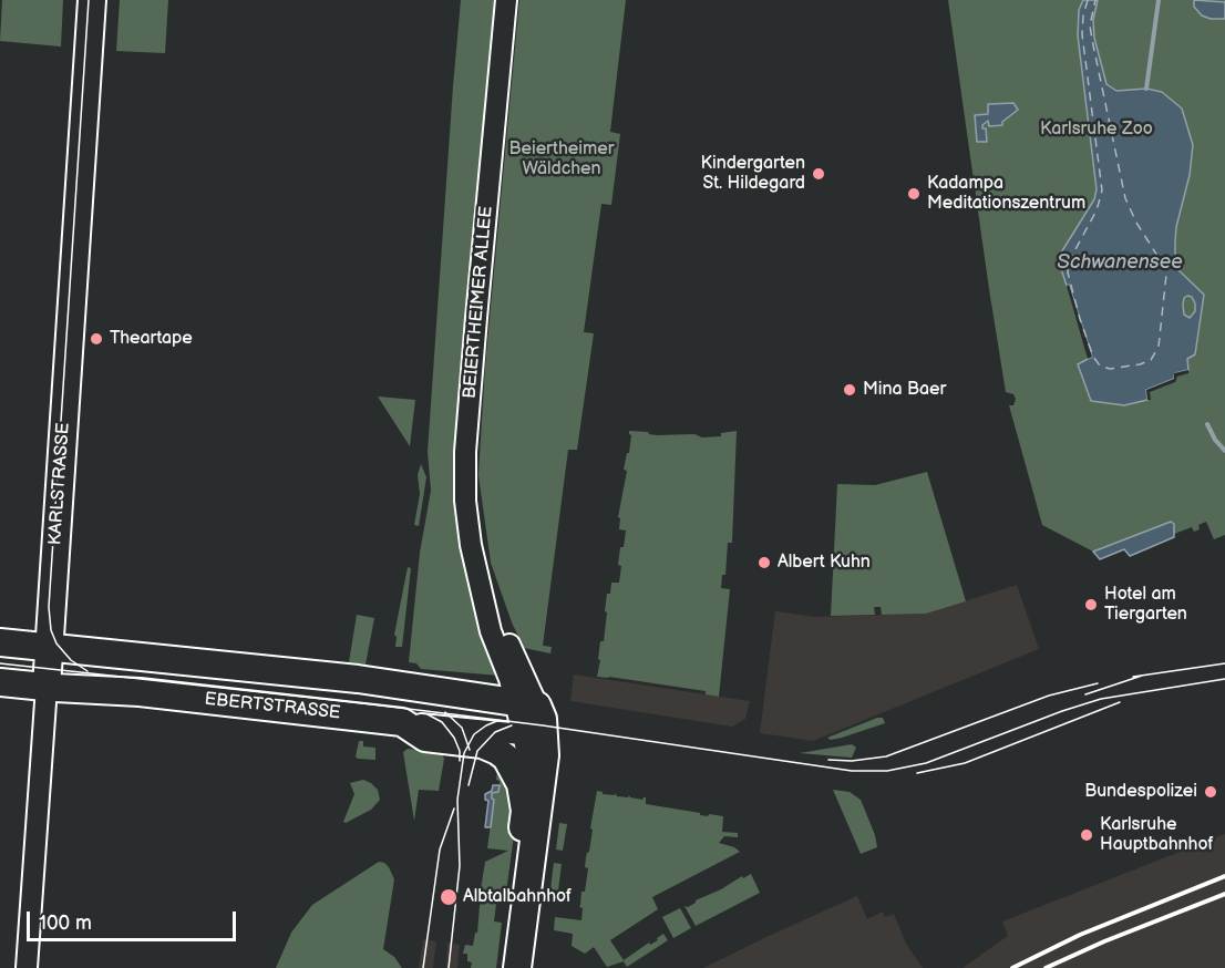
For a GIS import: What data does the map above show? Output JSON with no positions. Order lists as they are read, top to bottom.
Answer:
{
  "streets": {
    "main road": ["KARLSTRASSE", "EBERTSTRASSE"],
    "street": ["BEIERTHEIMER ALLEE"]
  },
  "crossings": [
    ["BEIERTHEIMER ALLEE", "EBERTSTRASSE"],
    ["KARLSTRASSE", "EBERTSTRASSE"]
  ],
  "water": ["Schwanensee"],
  "parks": ["Karlsruhe Zoo", "Beiertheimer Wäldchen"],
  "places": [
    "Kindergarten St. Hildegard",
    "Kadampa Meditationszentrum",
    "Theartape",
    "Mina Baer",
    "Albert Kuhn",
    "Hotel am Tiergarten",
    "Bundespolizei",
    "Karlsruhe Hauptbahnhof",
    "Albtalbahnhof"
  ],
  "scale_bar": "100 m"
}
